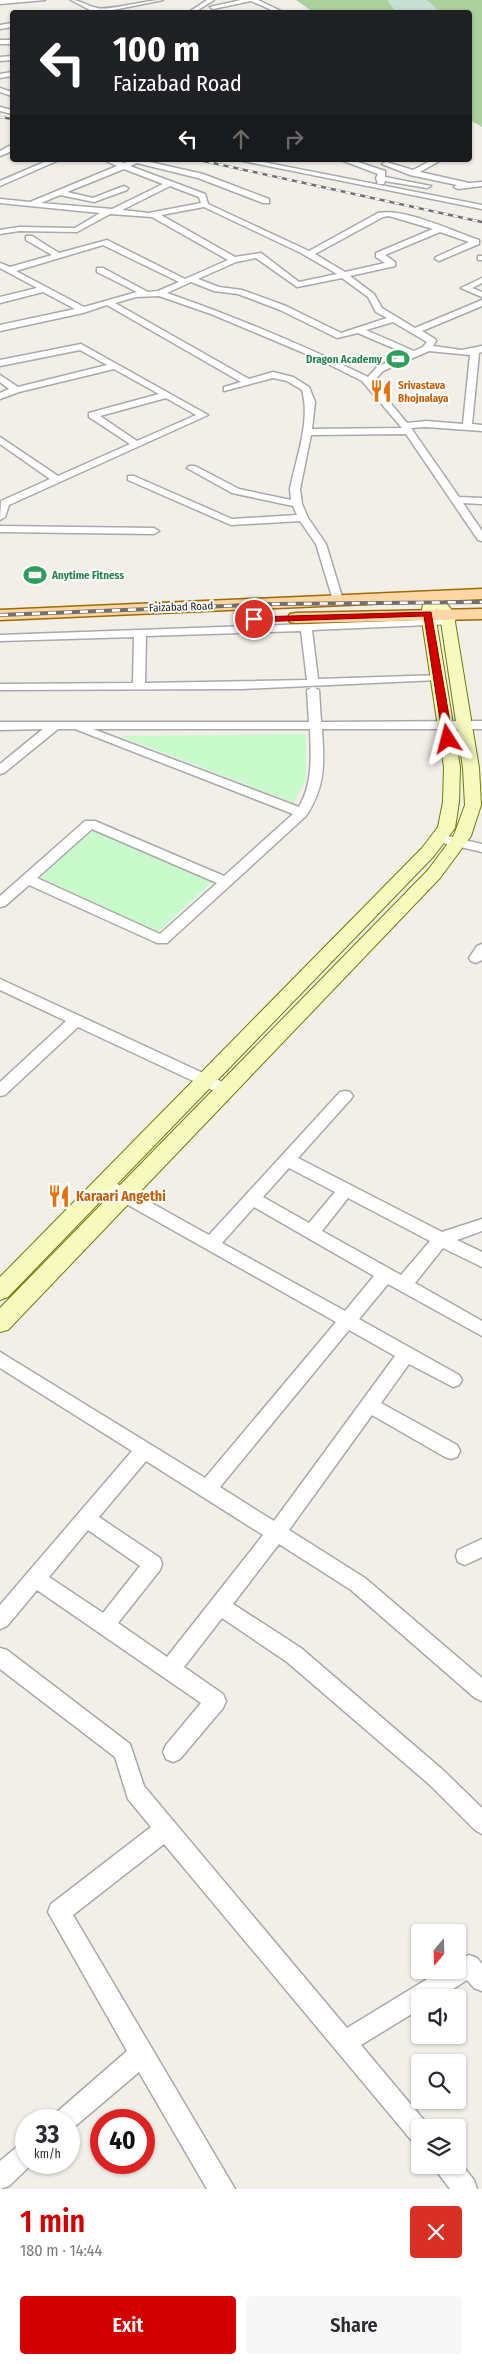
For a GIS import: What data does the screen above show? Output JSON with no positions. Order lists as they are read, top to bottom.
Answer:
{
  "streets": {
    "main road": ["Faizabad Road"]
  },
  "places": {
    "sports": ["Dragon Academy", "Anytime Fitness"],
    "restaurant": ["Srivastava Bhojnalaya", "Karaari Angethi"]
  },
  "north": "bottom",
  "page": {
    "turn": ["100 m", "Faizabad Road"],
    "speed": "33 km/h",
    "limit": "40",
    "heading": ["1 min", "180 m · 14:44"],
    "buttons": ["Exit", "Share"]
  }
}
